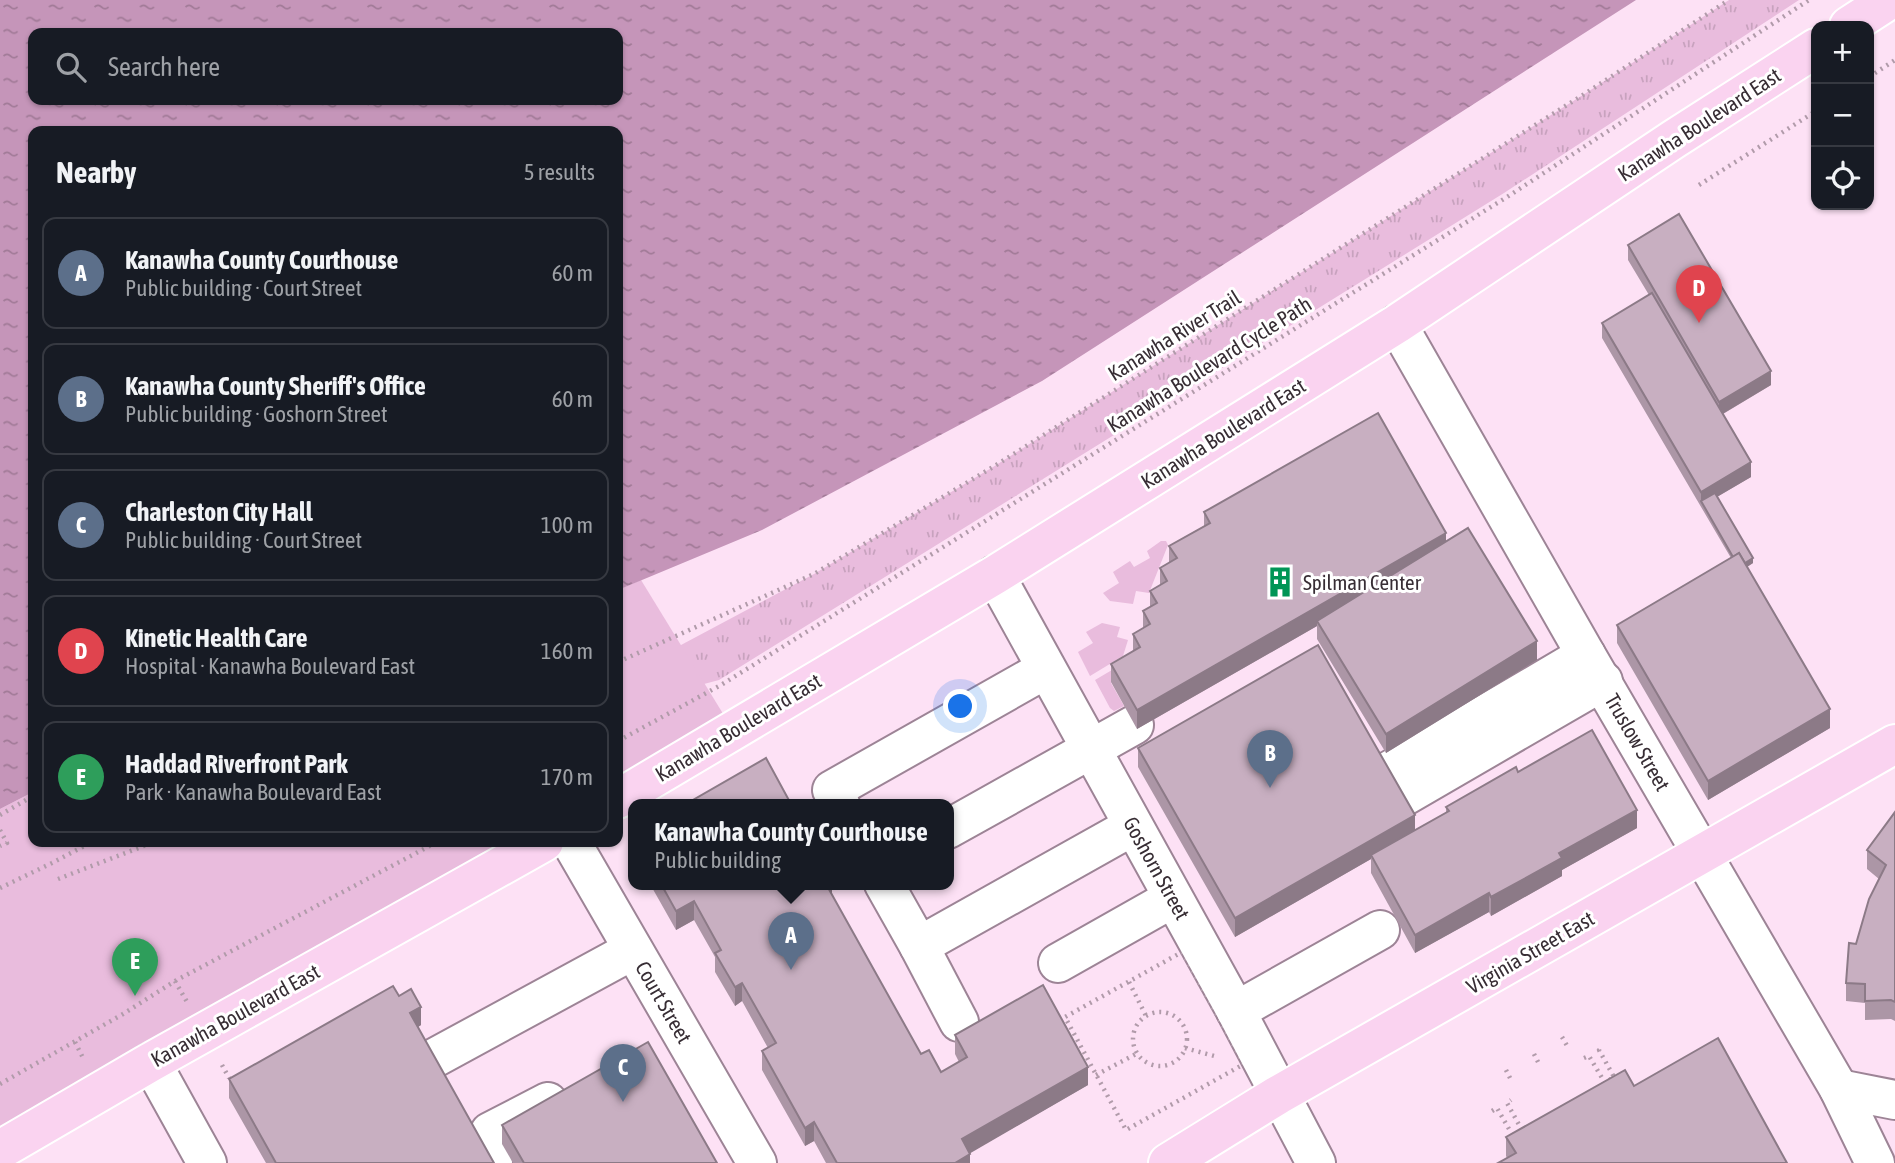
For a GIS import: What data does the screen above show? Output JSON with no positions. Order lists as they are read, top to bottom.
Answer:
{
  "streets": {
    "main road": ["Kanawha Boulevard East", "Virginia Street East"],
    "street": ["Truslow Street", "Goshorn Street", "Court Street"],
    "path": ["Kanawha River Trail", "Kanawha Boulevard Cycle Path"]
  },
  "crossings": [
    ["Kanawha Boulevard East", "Truslow Street"],
    ["Kanawha Boulevard East", "Goshorn Street"],
    ["Truslow Street", "Virginia Street East"],
    ["Goshorn Street", "Virginia Street East"]
  ],
  "places": {
    "building": ["Spilman Center"]
  },
  "page": {
    "map_buttons": ["+", "−"],
    "search": "Search here",
    "heading": ["Nearby", "5 results"],
    "list": [
      {
        "mark": "A",
        "name": "Kanawha County Courthouse",
        "note": "Public building · Court Street",
        "value": "60 m"
      },
      {
        "mark": "B",
        "name": "Kanawha County Sheriff's Office",
        "note": "Public building · Goshorn Street",
        "value": "60 m"
      },
      {
        "mark": "C",
        "name": "Charleston City Hall",
        "note": "Public building · Court Street",
        "value": "100 m"
      },
      {
        "mark": "D",
        "name": "Kinetic Health Care",
        "note": "Hospital · Kanawha Boulevard East",
        "value": "160 m"
      },
      {
        "mark": "E",
        "name": "Haddad Riverfront Park",
        "note": "Park · Kanawha Boulevard East",
        "value": "170 m"
      }
    ],
    "pins": [
      "D",
      "B",
      "A",
      "E",
      "C"
    ],
    "popup": ["Kanawha County Courthouse", "Public building"]
  }
}
